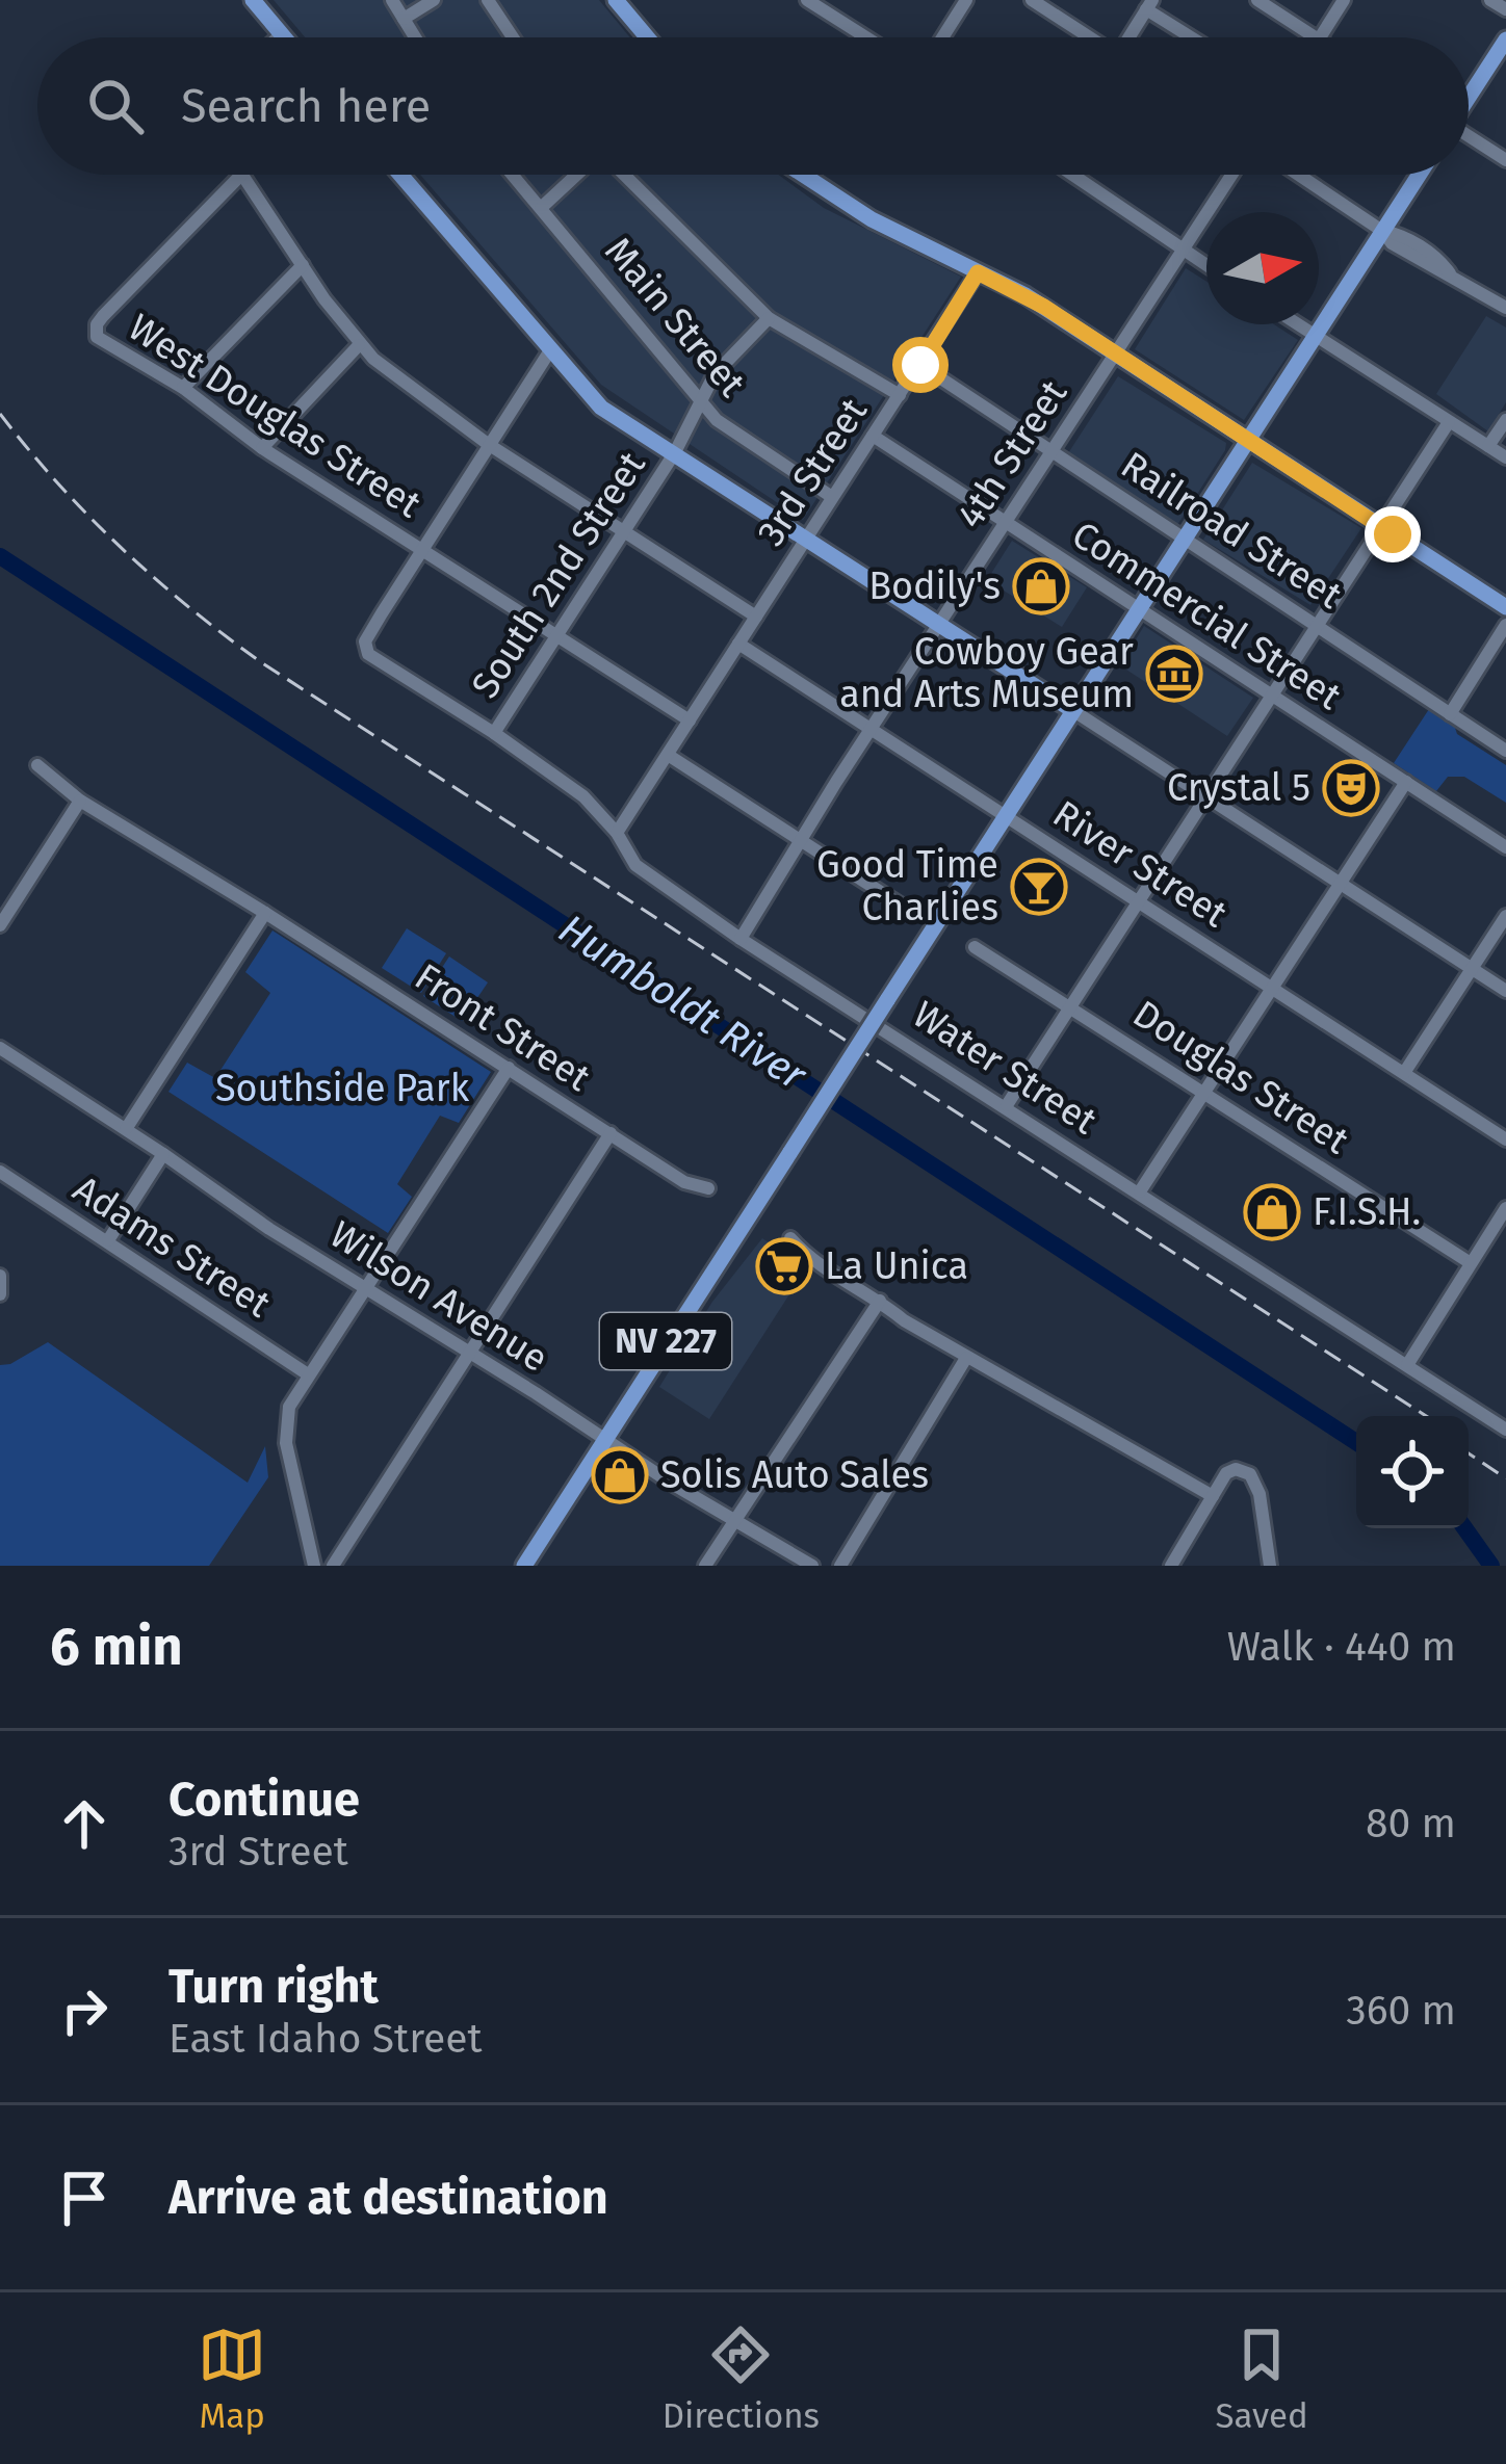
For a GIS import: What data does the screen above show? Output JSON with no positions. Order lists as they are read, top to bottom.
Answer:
{
  "streets": {
    "main road": ["NV 227"],
    "street": [
      "Main Street",
      "West Douglas Street",
      "4th Street",
      "3rd Street",
      "Railroad Street",
      "South 2nd Street",
      "Commercial Street",
      "River Street",
      "Front Street",
      "Water Street",
      "Douglas Street",
      "Adams Street",
      "Wilson Avenue"
    ]
  },
  "crossings": [
    ["Main Street", "3rd Street"],
    ["Main Street", "South 2nd Street"],
    ["West Douglas Street", "Water Street"],
    ["4th Street", "Railroad Street"],
    ["4th Street", "Commercial Street"],
    ["4th Street", "River Street"],
    ["4th Street", "Water Street"],
    ["3rd Street", "Railroad Street"],
    ["3rd Street", "Commercial Street"],
    ["3rd Street", "River Street"],
    ["3rd Street", "Water Street"],
    ["Railroad Street", "NV 227"],
    ["South 2nd Street", "Water Street"],
    ["Commercial Street", "NV 227"],
    ["River Street", "NV 227"],
    ["Wilson Avenue", "NV 227"]
  ],
  "water": ["Humboldt River"],
  "parks": ["Southside Park"],
  "places": {
    "shop": ["Bodily's", "F.I.S.H.", "Solis Auto Sales"],
    "museum": ["Cowboy Gear and Arts Museum"],
    "theatre": ["Crystal 5"],
    "bar": ["Good Time Charlies"],
    "supermarket": ["La Unica"]
  },
  "north": "right",
  "page": {
    "search": "Search here",
    "heading": ["6 min", "Walk · 440 m"],
    "list": [
      ["Continue", "3rd Street", "80 m"],
      ["Turn right", "East Idaho Street", "360 m"],
      "Arrive at destination"
    ],
    "nav": ["Map", "Directions", "Saved"]
  }
}
